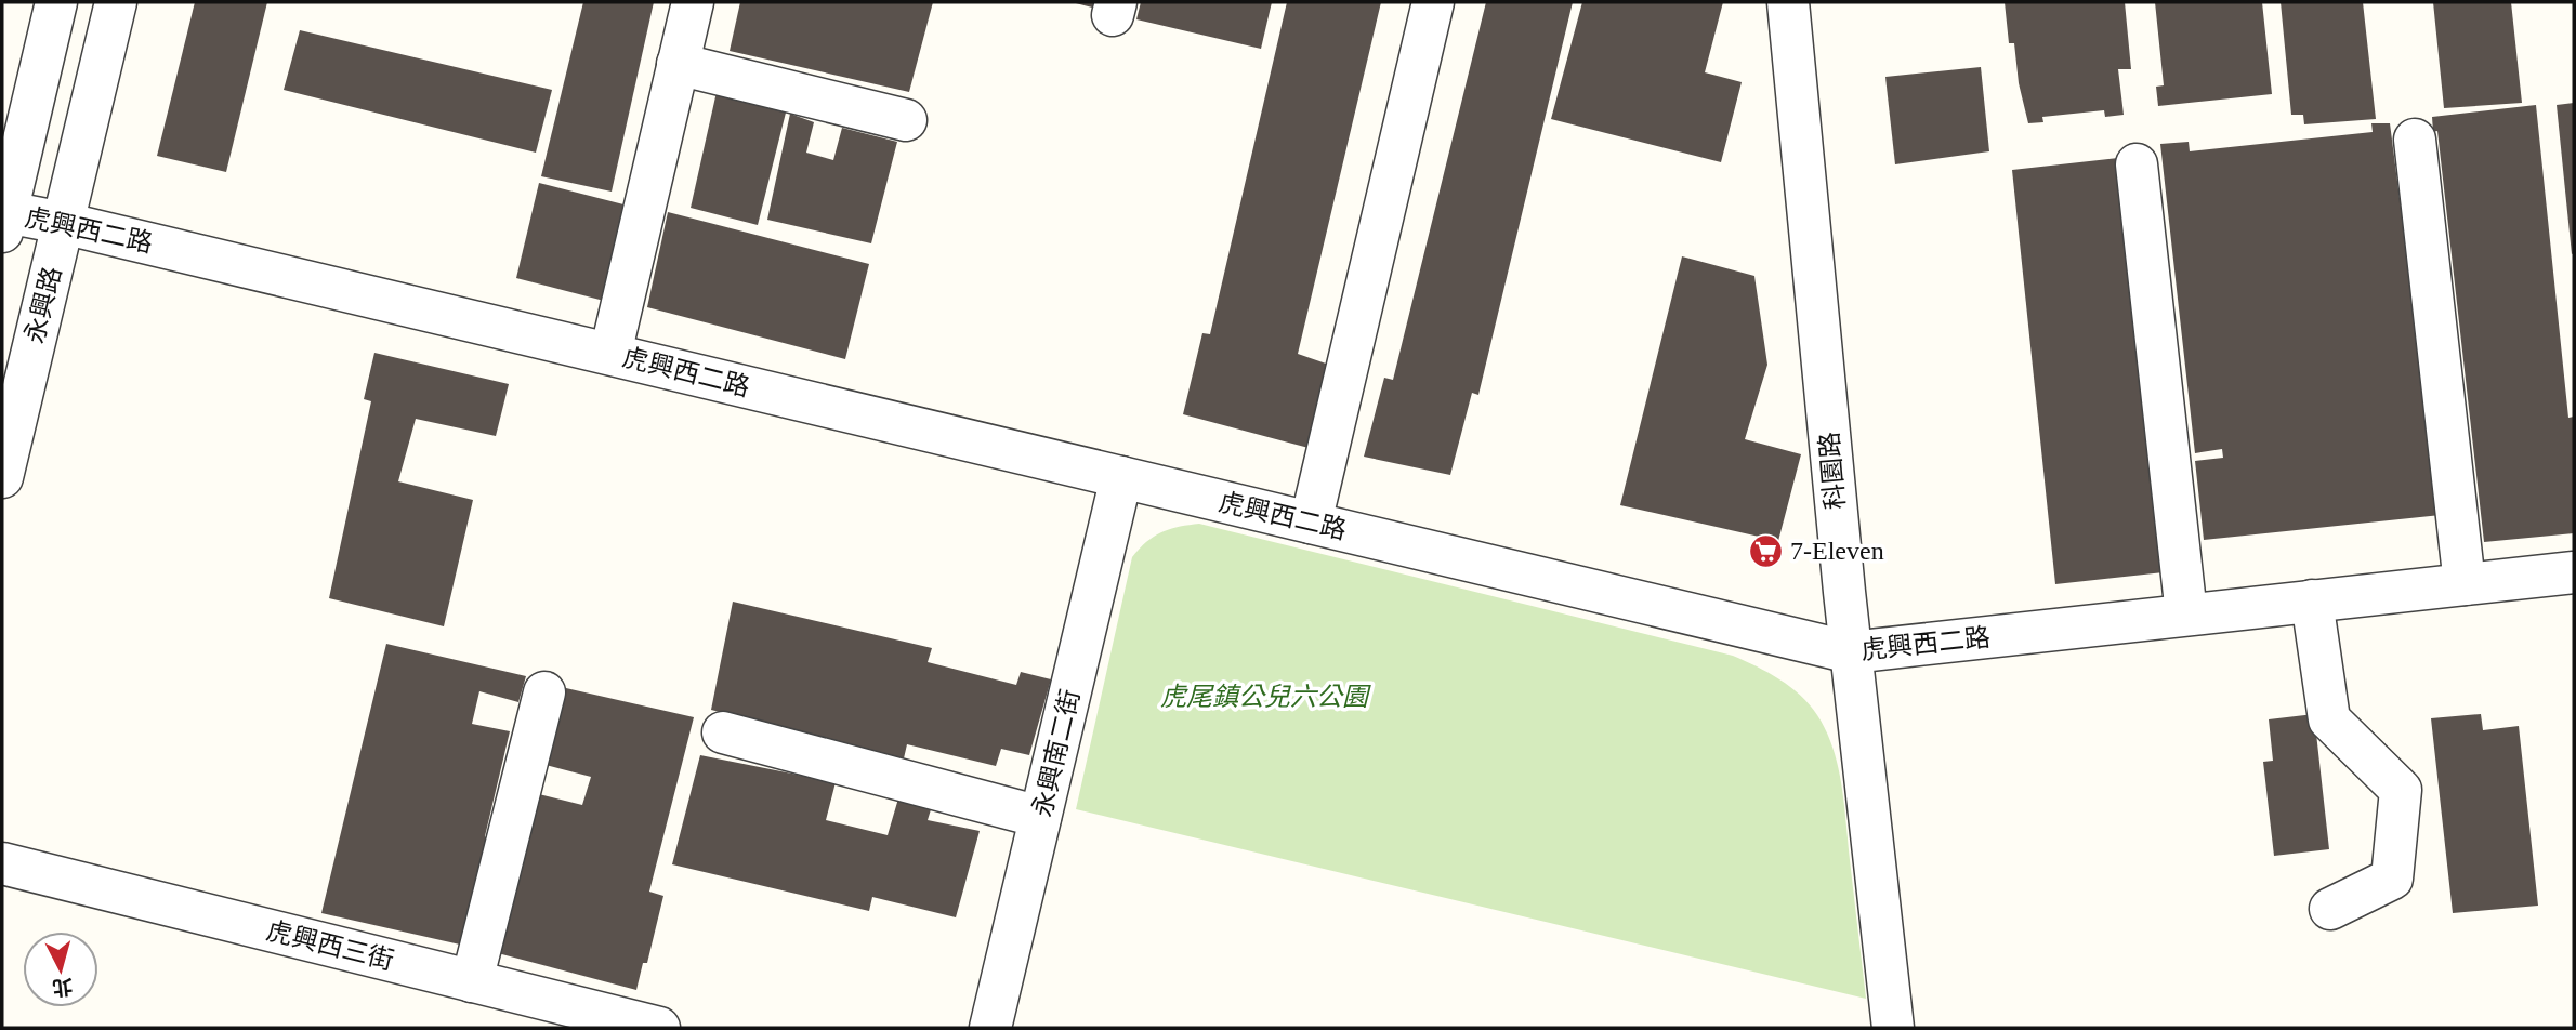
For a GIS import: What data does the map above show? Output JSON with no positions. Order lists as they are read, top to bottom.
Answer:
{
  "streets": {
    "street": [
      "虎興西二路",
      "永興路",
      "科園路",
      "永興南二街",
      "虎興西三街"
    ]
  },
  "crossings": [
    ["虎興西二路", "永興路"],
    ["虎興西二路", "科園路"],
    ["虎興西二路", "永興南二街"]
  ],
  "parks": ["虎尾鎮公兒六公園"],
  "places": {
    "supermarket": ["7-Eleven"]
  },
  "north": "bottom"
}
